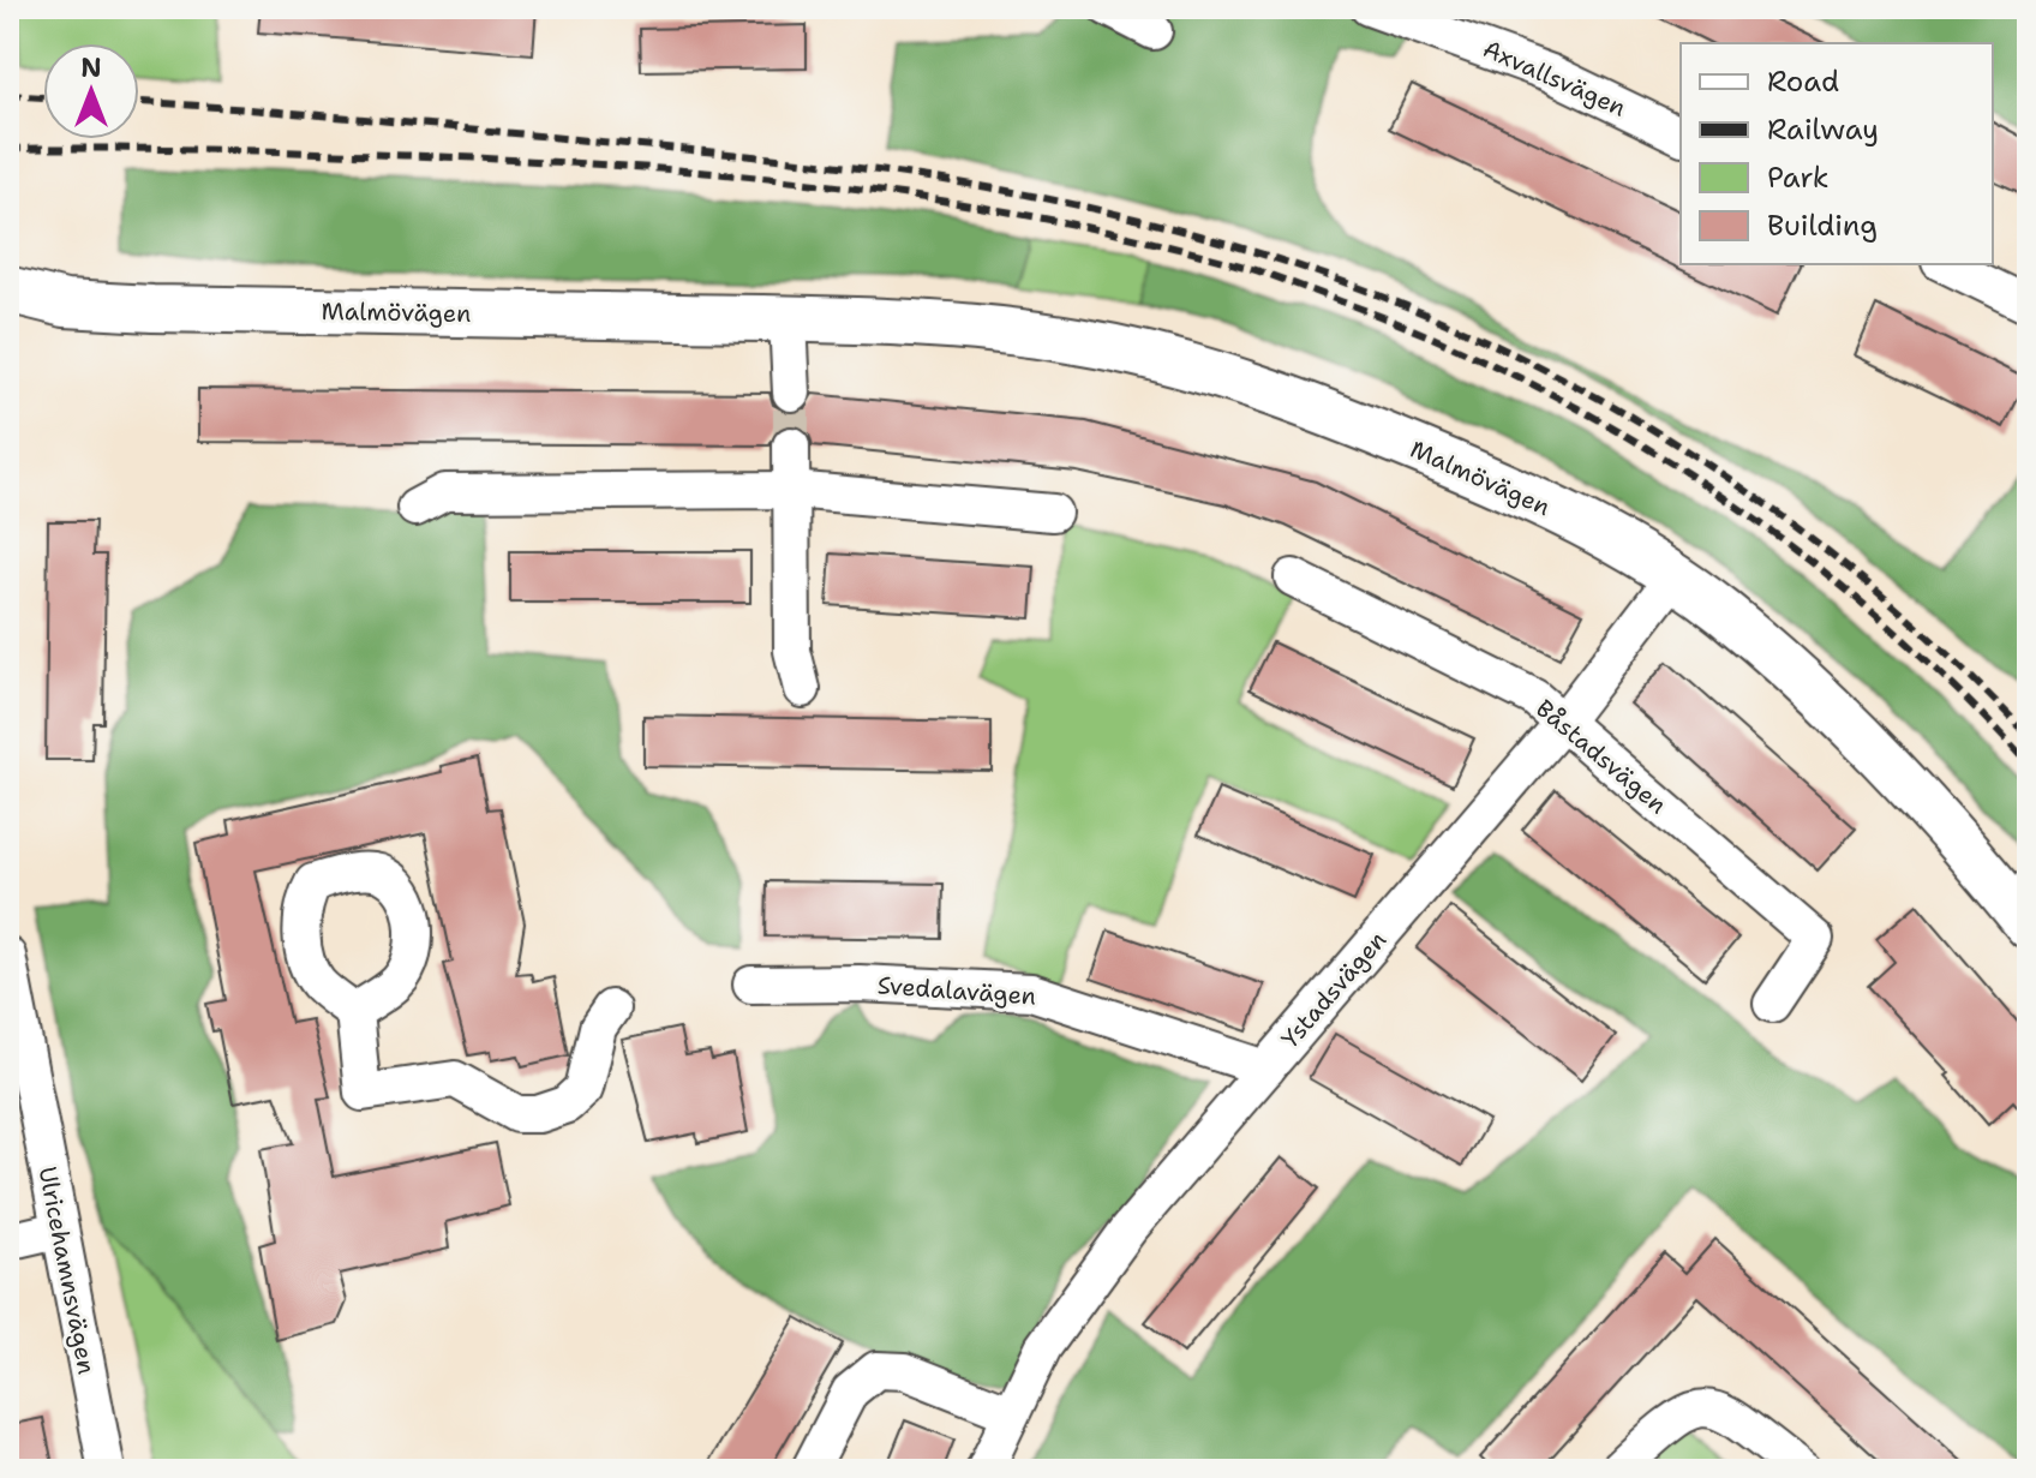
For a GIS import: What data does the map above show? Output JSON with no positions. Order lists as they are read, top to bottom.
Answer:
{
  "streets": {
    "street": [
      "Axvallsvägen",
      "Malmövägen",
      "Båstadsvägen",
      "Ystadsvägen",
      "Svedalavägen",
      "Ulricehamnsvägen"
    ]
  },
  "crossings": [
    ["Malmövägen", "Ystadsvägen"],
    ["Båstadsvägen", "Ystadsvägen"],
    ["Ystadsvägen", "Svedalavägen"]
  ],
  "legend": [
    "Road",
    "Railway",
    "Park",
    "Building"
  ],
  "north": "top"
}
